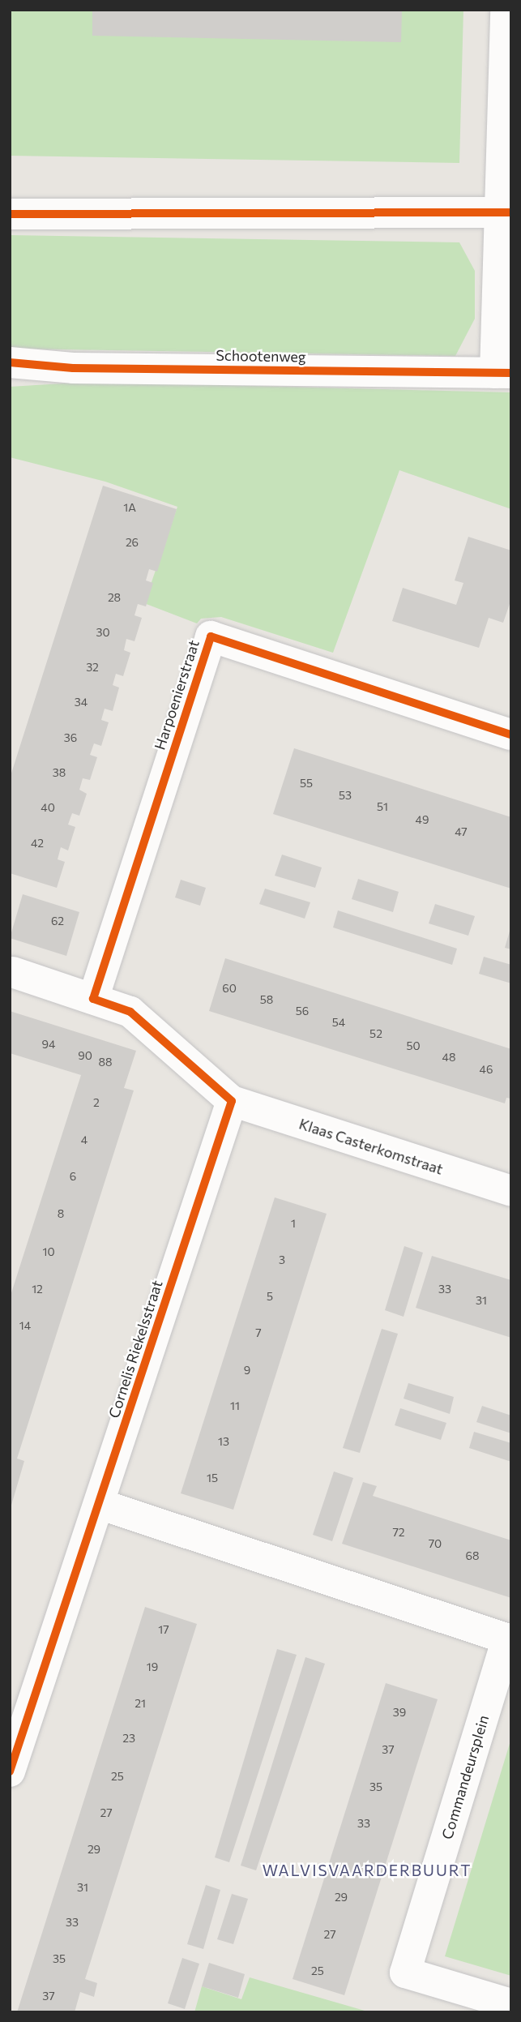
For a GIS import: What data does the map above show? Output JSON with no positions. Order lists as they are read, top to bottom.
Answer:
{
  "streets": {
    "street": [
      "Schootenweg",
      "Harpoenierstraat",
      "Klaas Casterkomstraat",
      "Cornelis Riekelsstraat",
      "Commandeursplein"
    ]
  },
  "crossings": [
    ["Klaas Casterkomstraat", "Cornelis Riekelsstraat"],
    ["Cornelis Riekelsstraat", "Commandeursplein"]
  ],
  "districts": ["WALVISVAARDERBUURT"],
  "house_numbers": [
    "1A",
    "26",
    "28",
    "30",
    "32",
    "34",
    "36",
    "38",
    "55",
    "53",
    "51",
    "40",
    "49",
    "47",
    "42",
    "62",
    "60",
    "58",
    "56",
    "54",
    "52",
    "94",
    "50",
    "90",
    "48",
    "88",
    "46",
    "2",
    "4",
    "6",
    "8",
    "1",
    "10",
    "3",
    "12",
    "33",
    "5",
    "31",
    "14",
    "7",
    "9",
    "11",
    "13",
    "15",
    "72",
    "70",
    "68",
    "17",
    "19",
    "21",
    "39",
    "23",
    "37",
    "25",
    "35",
    "27",
    "33",
    "29",
    "31",
    "29",
    "33",
    "27",
    "35",
    "25",
    "37"
  ]
}
